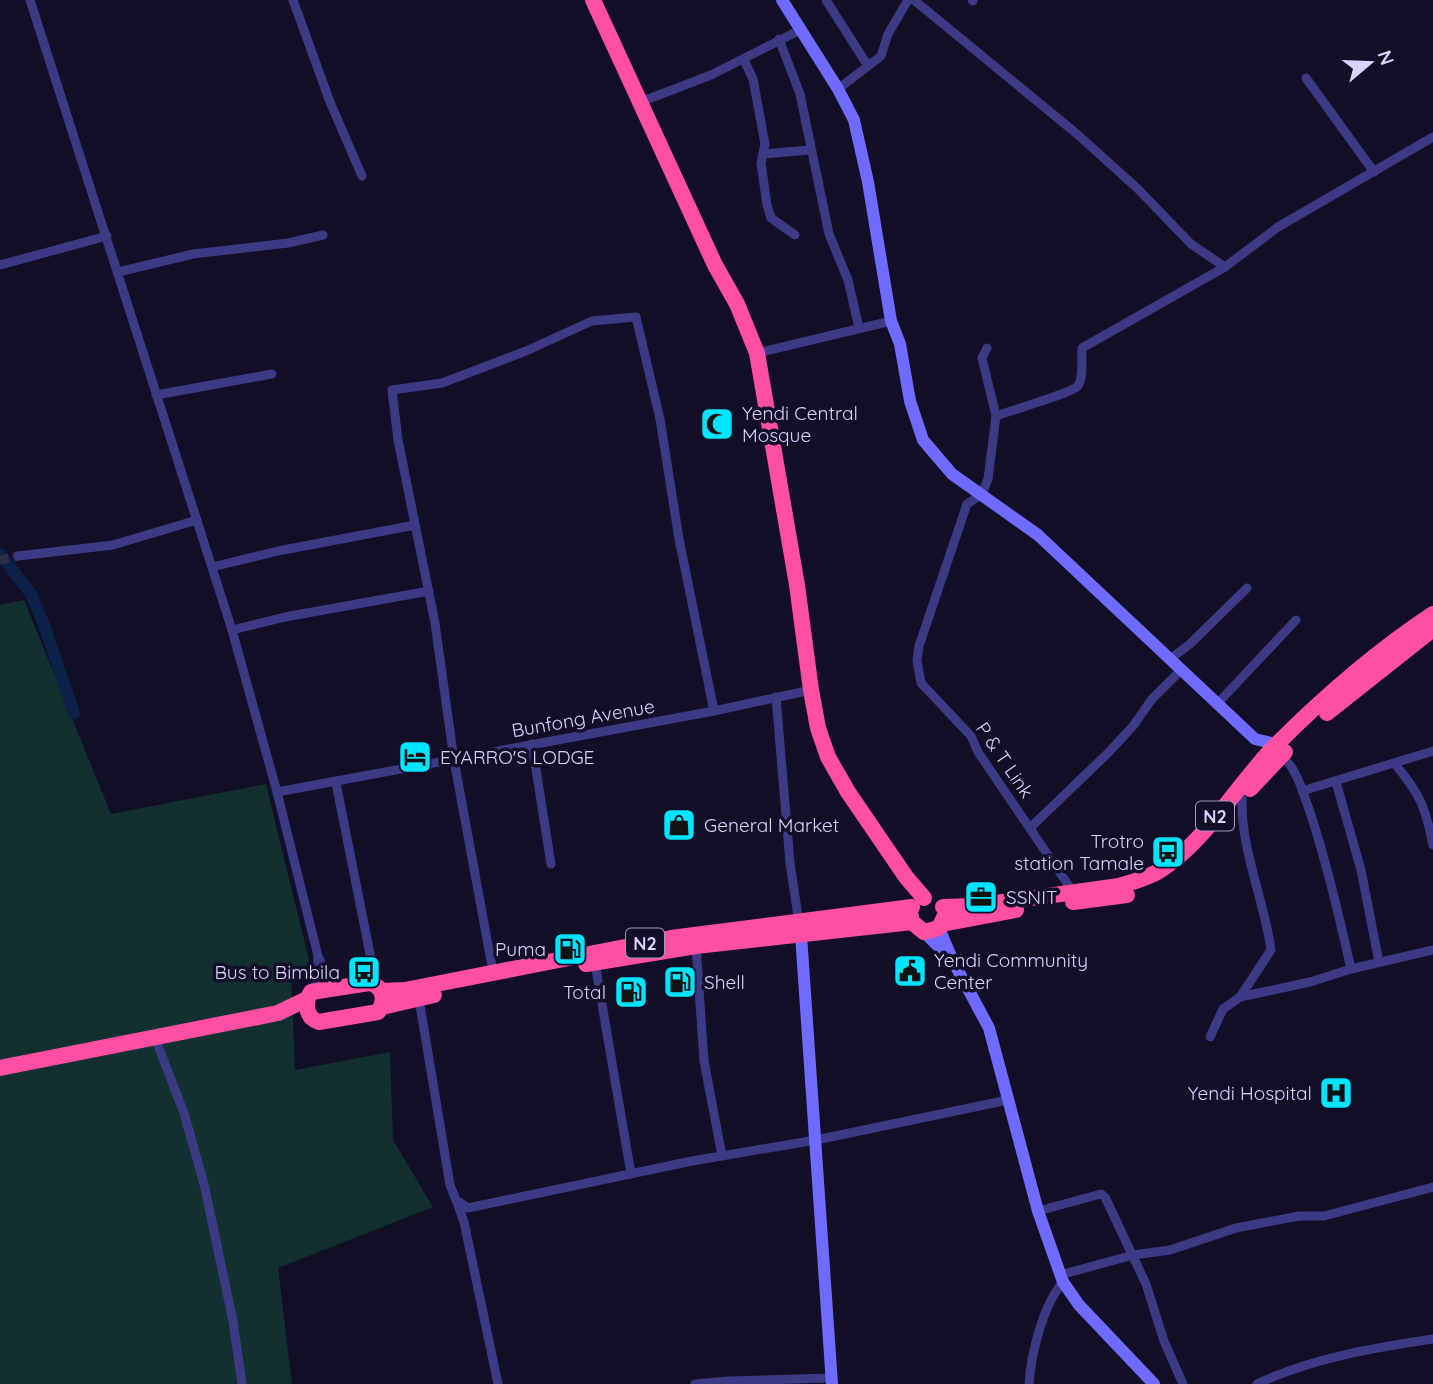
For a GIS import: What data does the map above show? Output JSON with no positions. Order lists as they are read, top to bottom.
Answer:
{
  "streets": {
    "highway": ["N2"],
    "street": ["Bunfong Avenue", "P & T Link"]
  },
  "crossings": [
    ["P & T Link", "N2"]
  ],
  "places": {
    "mosque": ["Yendi Central Mosque"],
    "hotel": ["EYARRO'S LODGE"],
    "shop": ["General Market"],
    "bus stop": ["Trotro station Tamale", "Bus to Bimbila"],
    "office": ["SSNIT"],
    "fuel station": ["Puma", "Shell", "Total"],
    "public building": ["Yendi Community Center"],
    "hospital": ["Yendi Hospital"]
  },
  "north": "right"
}
